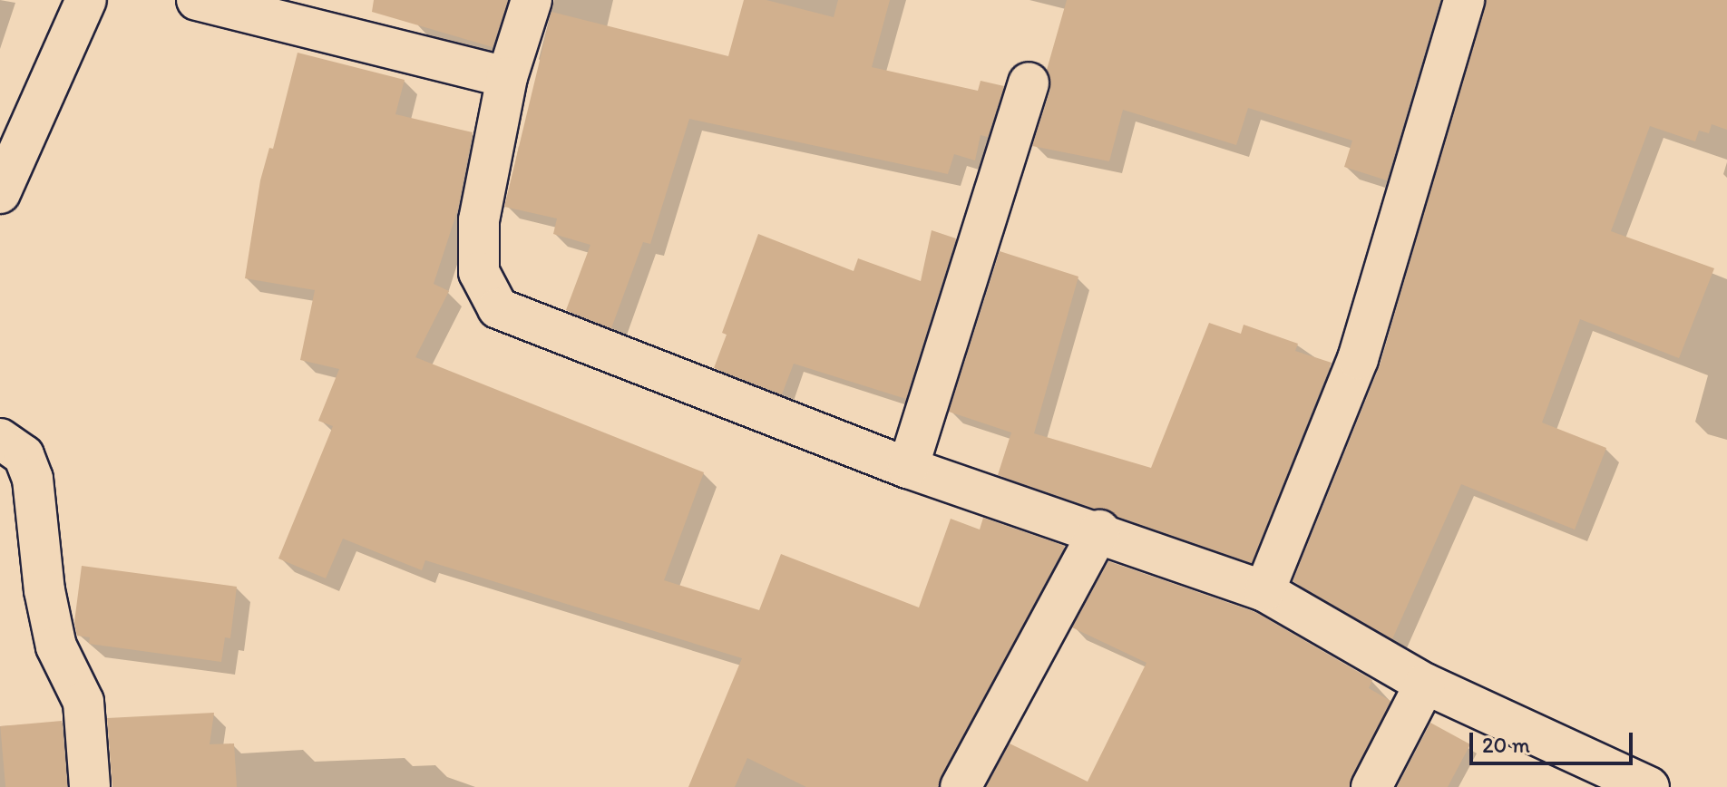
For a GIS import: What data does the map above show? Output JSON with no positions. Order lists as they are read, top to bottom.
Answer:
{
  "scale_bar": "20 m"
}
